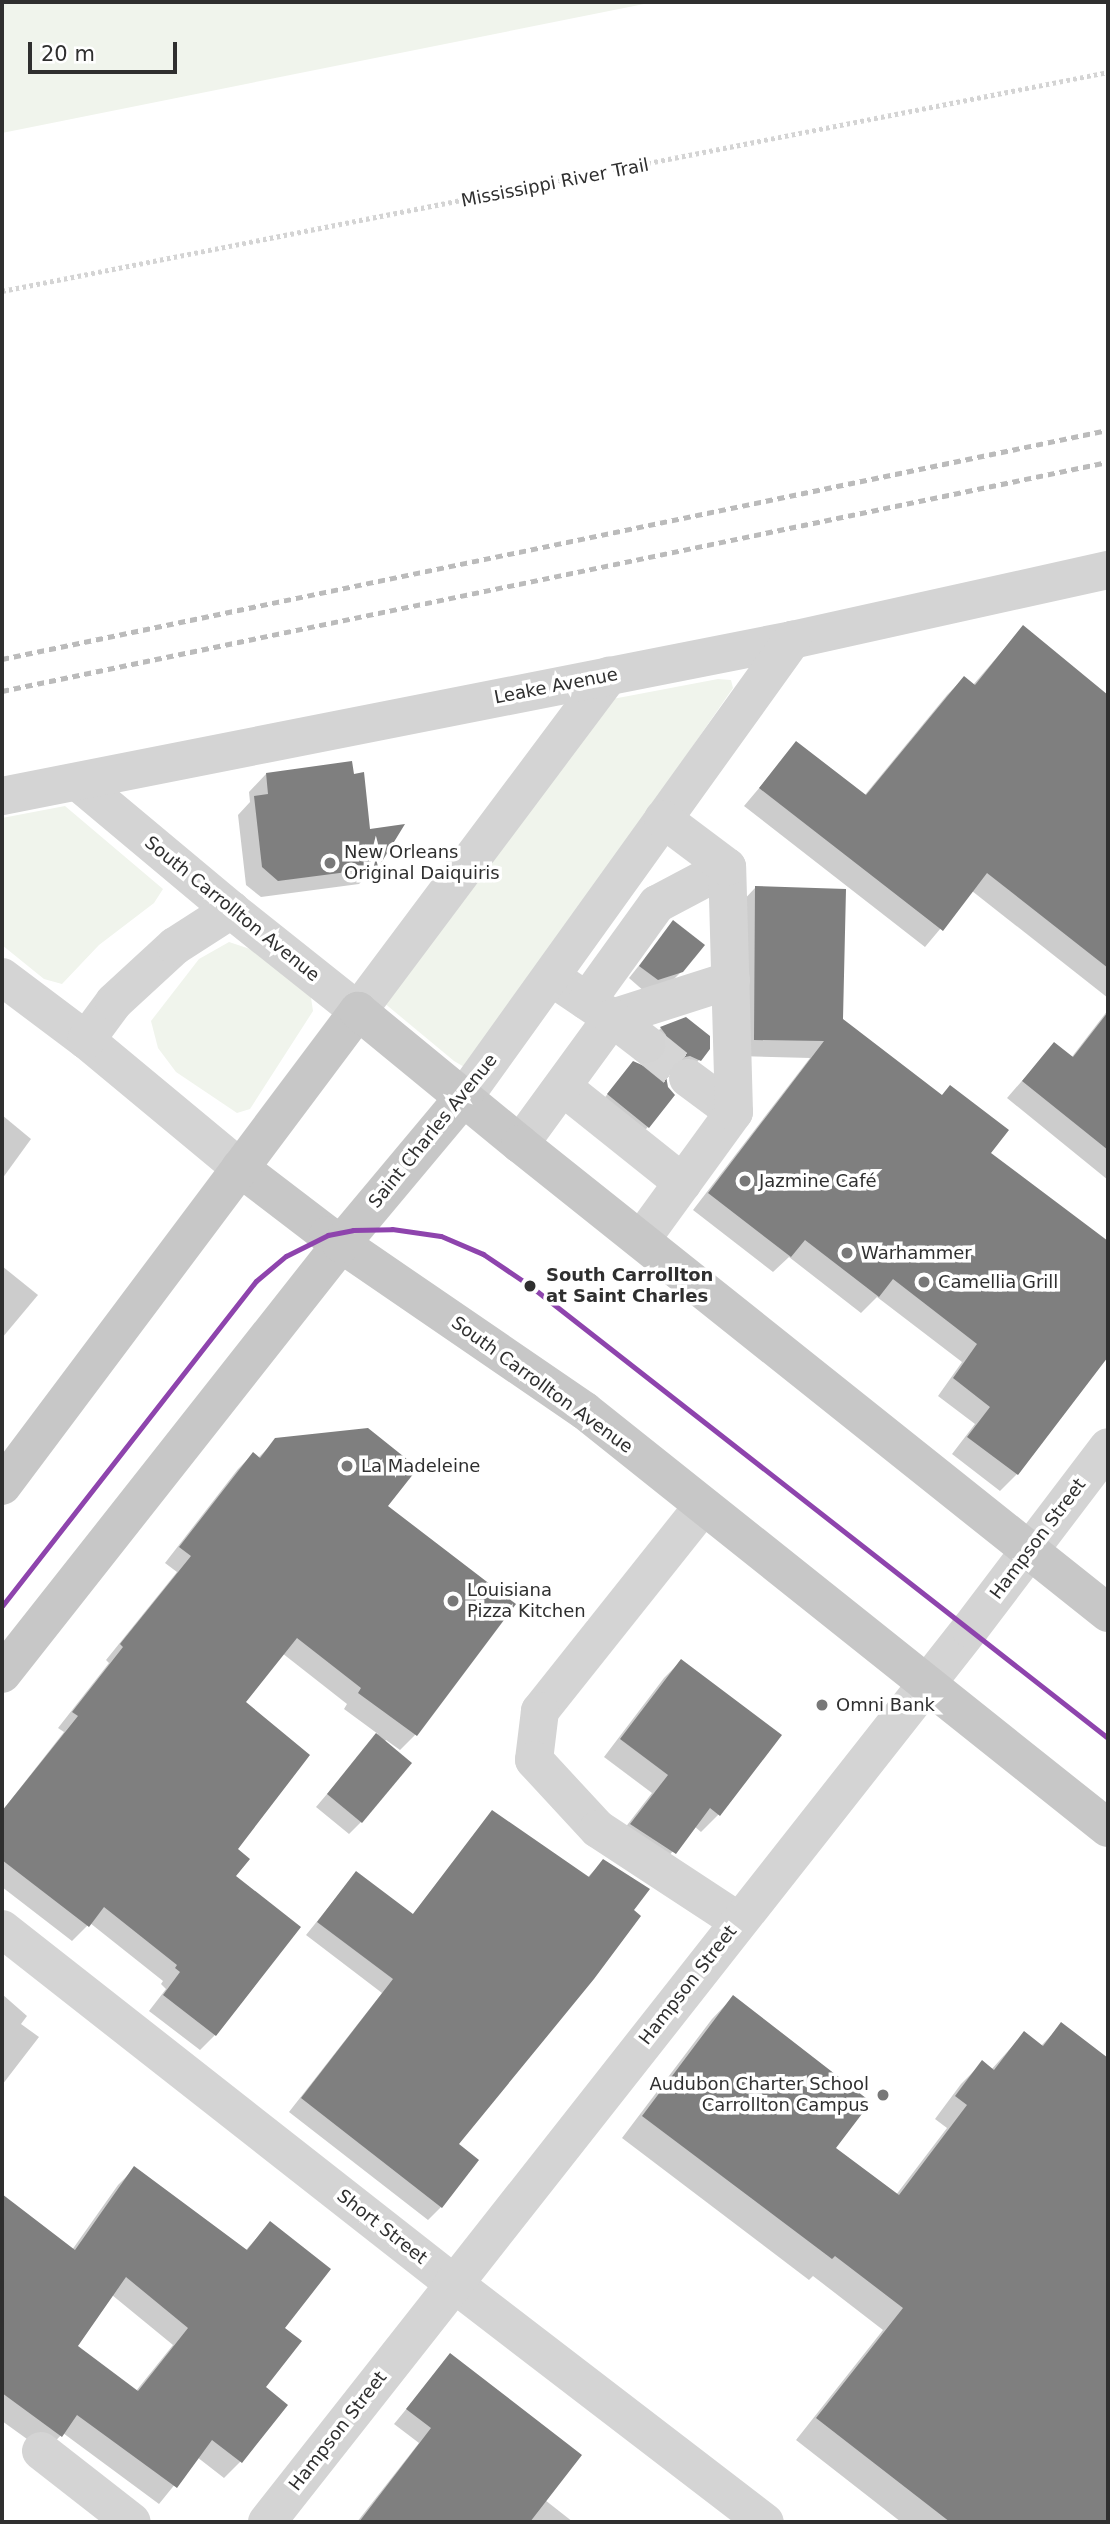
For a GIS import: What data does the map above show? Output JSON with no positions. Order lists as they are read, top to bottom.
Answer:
{
  "streets": {
    "main road": ["South Carrollton Avenue", "Saint Charles Avenue"],
    "street": ["Leake Avenue", "Hampson Street", "Short Street"],
    "path": ["Mississippi River Trail"]
  },
  "crossings": [
    ["Leake Avenue", "South Carrollton Avenue"],
    ["Leake Avenue", "Saint Charles Avenue"],
    ["South Carrollton Avenue", "Saint Charles Avenue"],
    ["South Carrollton Avenue", "Hampson Street"],
    ["Hampson Street", "Short Street"]
  ],
  "places": [
    "New Orleans Original Daiquiris",
    "Jazmine Café",
    "Warhammer",
    "Camellia Grill",
    "South Carrollton at Saint Charles",
    "La Madeleine",
    "Louisiana Pizza Kitchen",
    "Omni Bank",
    "Audubon Charter School Carrollton Campus"
  ],
  "scale_bar": "20 m"
}
